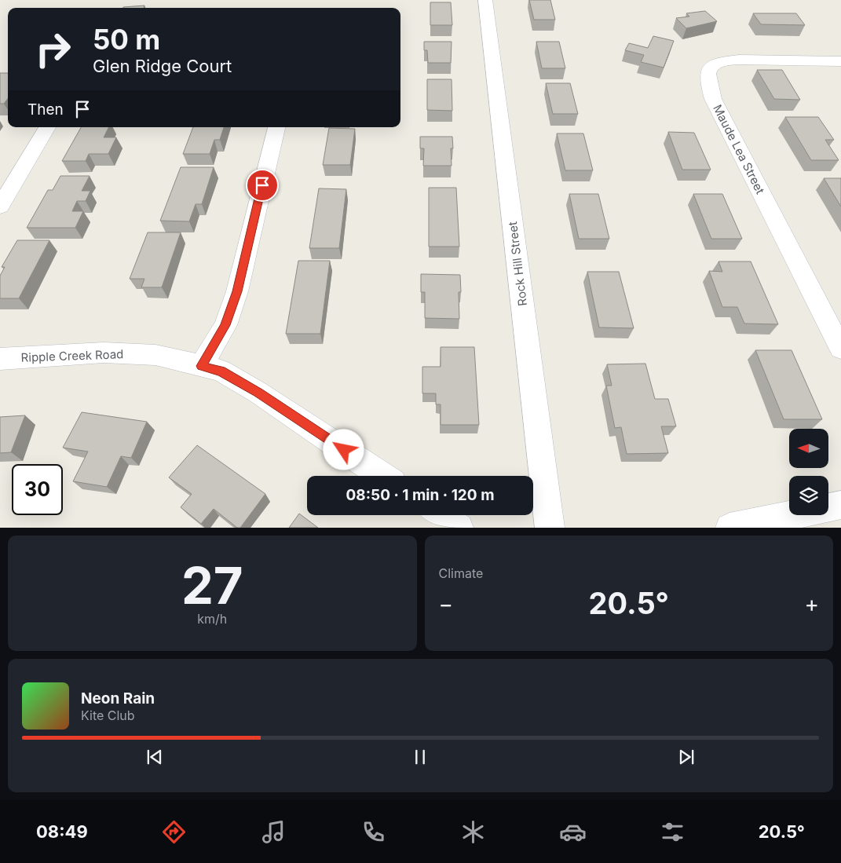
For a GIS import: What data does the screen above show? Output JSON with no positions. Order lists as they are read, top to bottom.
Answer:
{
  "streets": {
    "street": ["Maude Lea Street", "Rock Hill Street", "Ripple Creek Road"]
  },
  "north": "left",
  "page": {
    "turn": ["50 m", "Glen Ridge Court"],
    "then": "Then",
    "limit": "30",
    "trip": "08:50 · 1 min · 120 m",
    "tile": [
      ["27", "km/h"],
      "Climate"
    ],
    "heat": ["−", "20.5°", "+"],
    "song": ["Neon Rain", "Kite Club"],
    "tabs": ["08:49", "20.5°"]
  }
}
